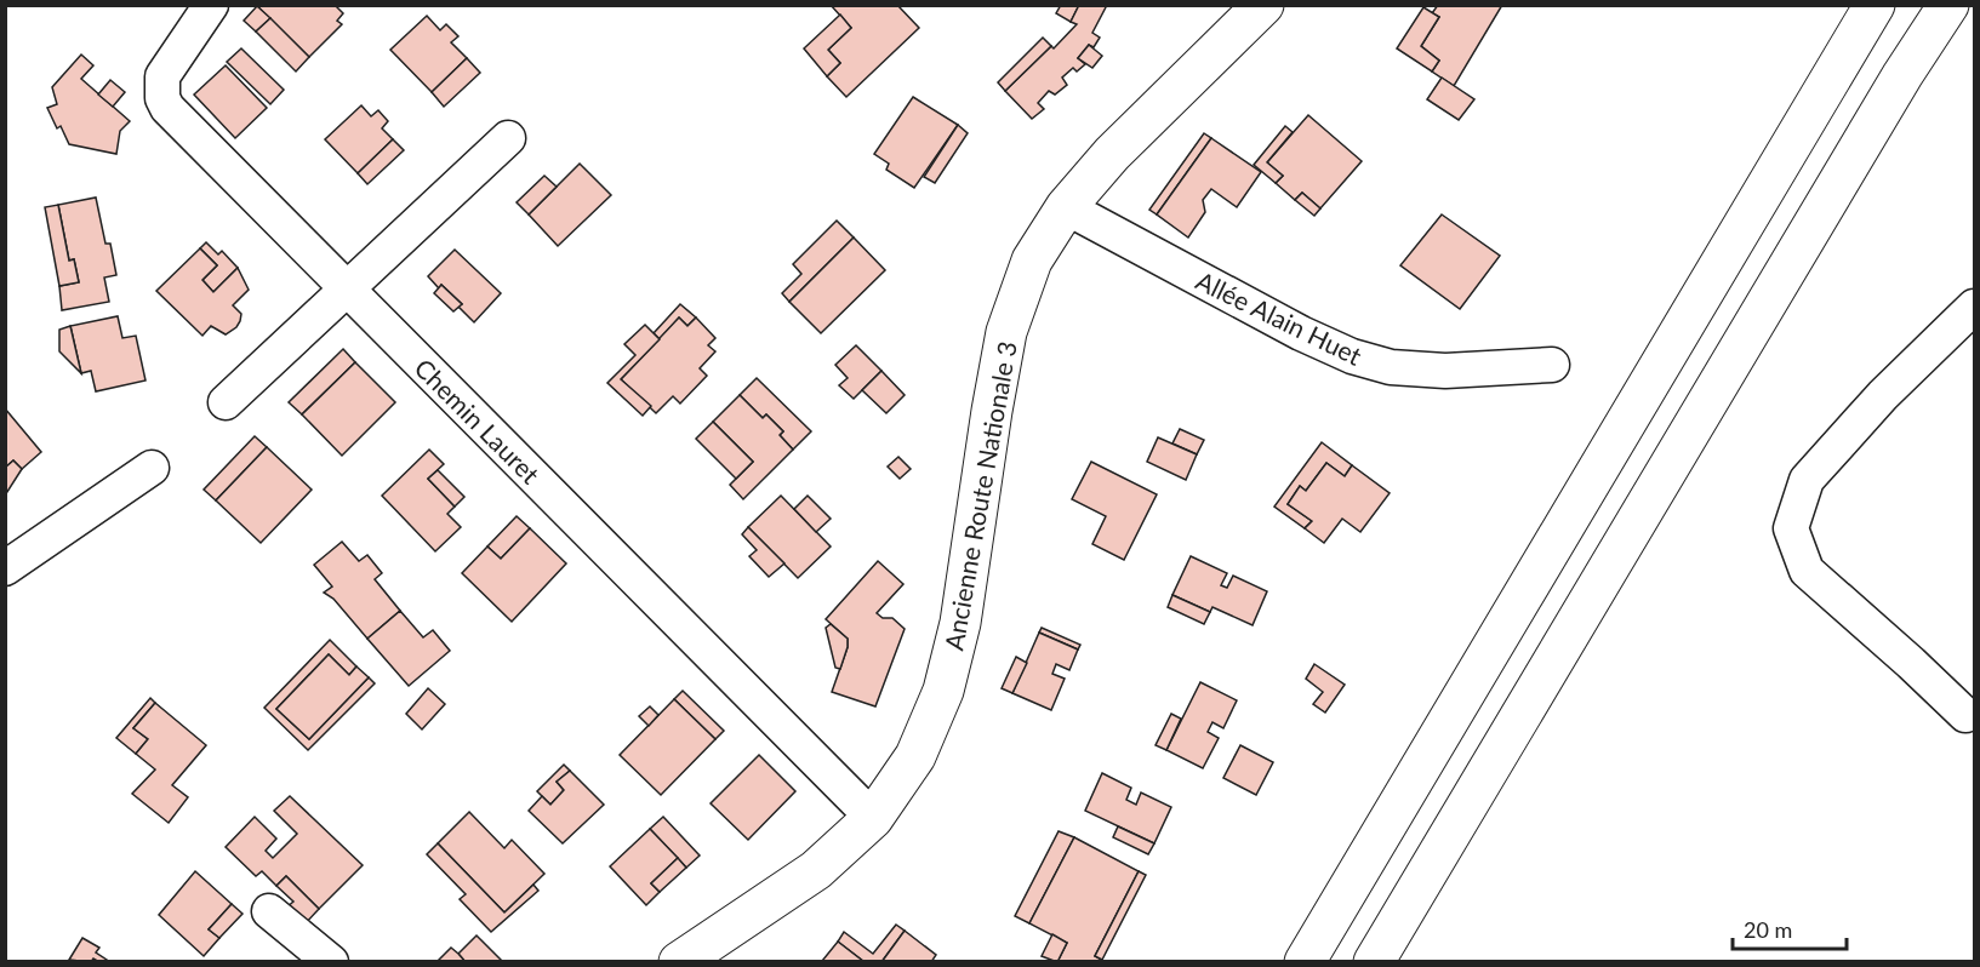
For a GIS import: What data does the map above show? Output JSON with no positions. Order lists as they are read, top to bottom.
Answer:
{
  "streets": {
    "main road": ["Ancienne Route Nationale 3"],
    "street": ["Allée Alain Huet", "Chemin Lauret"]
  },
  "crossings": [
    ["Allée Alain Huet", "Ancienne Route Nationale 3"],
    ["Chemin Lauret", "Ancienne Route Nationale 3"]
  ],
  "scale_bar": "20 m"
}
